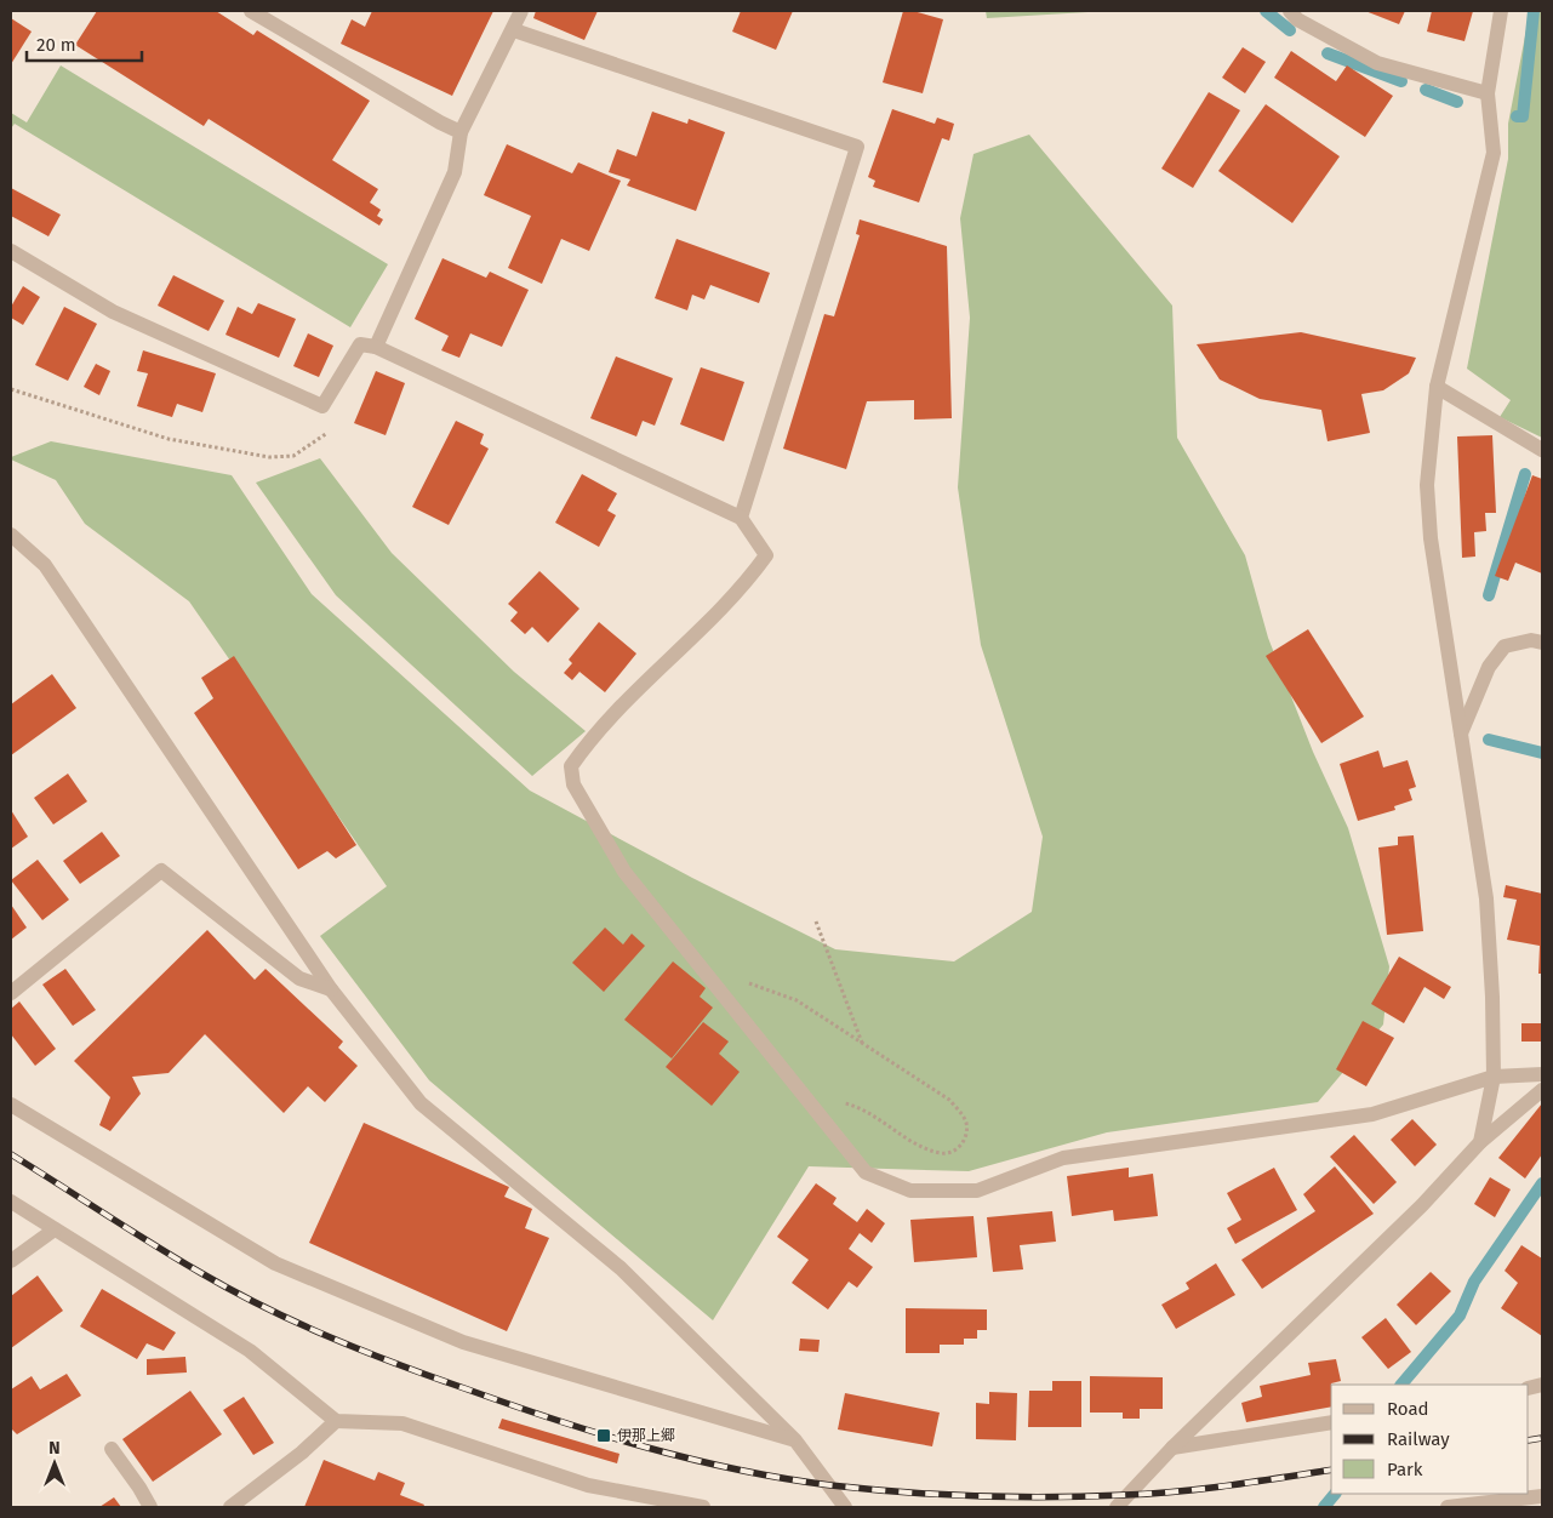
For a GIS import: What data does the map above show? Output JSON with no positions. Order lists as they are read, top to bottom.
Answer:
{
  "places": {
    "transit": ["伊那上郷"]
  },
  "legend": ["Road", "Railway", "Park"],
  "scale_bar": "20 m",
  "north": "top"
}
